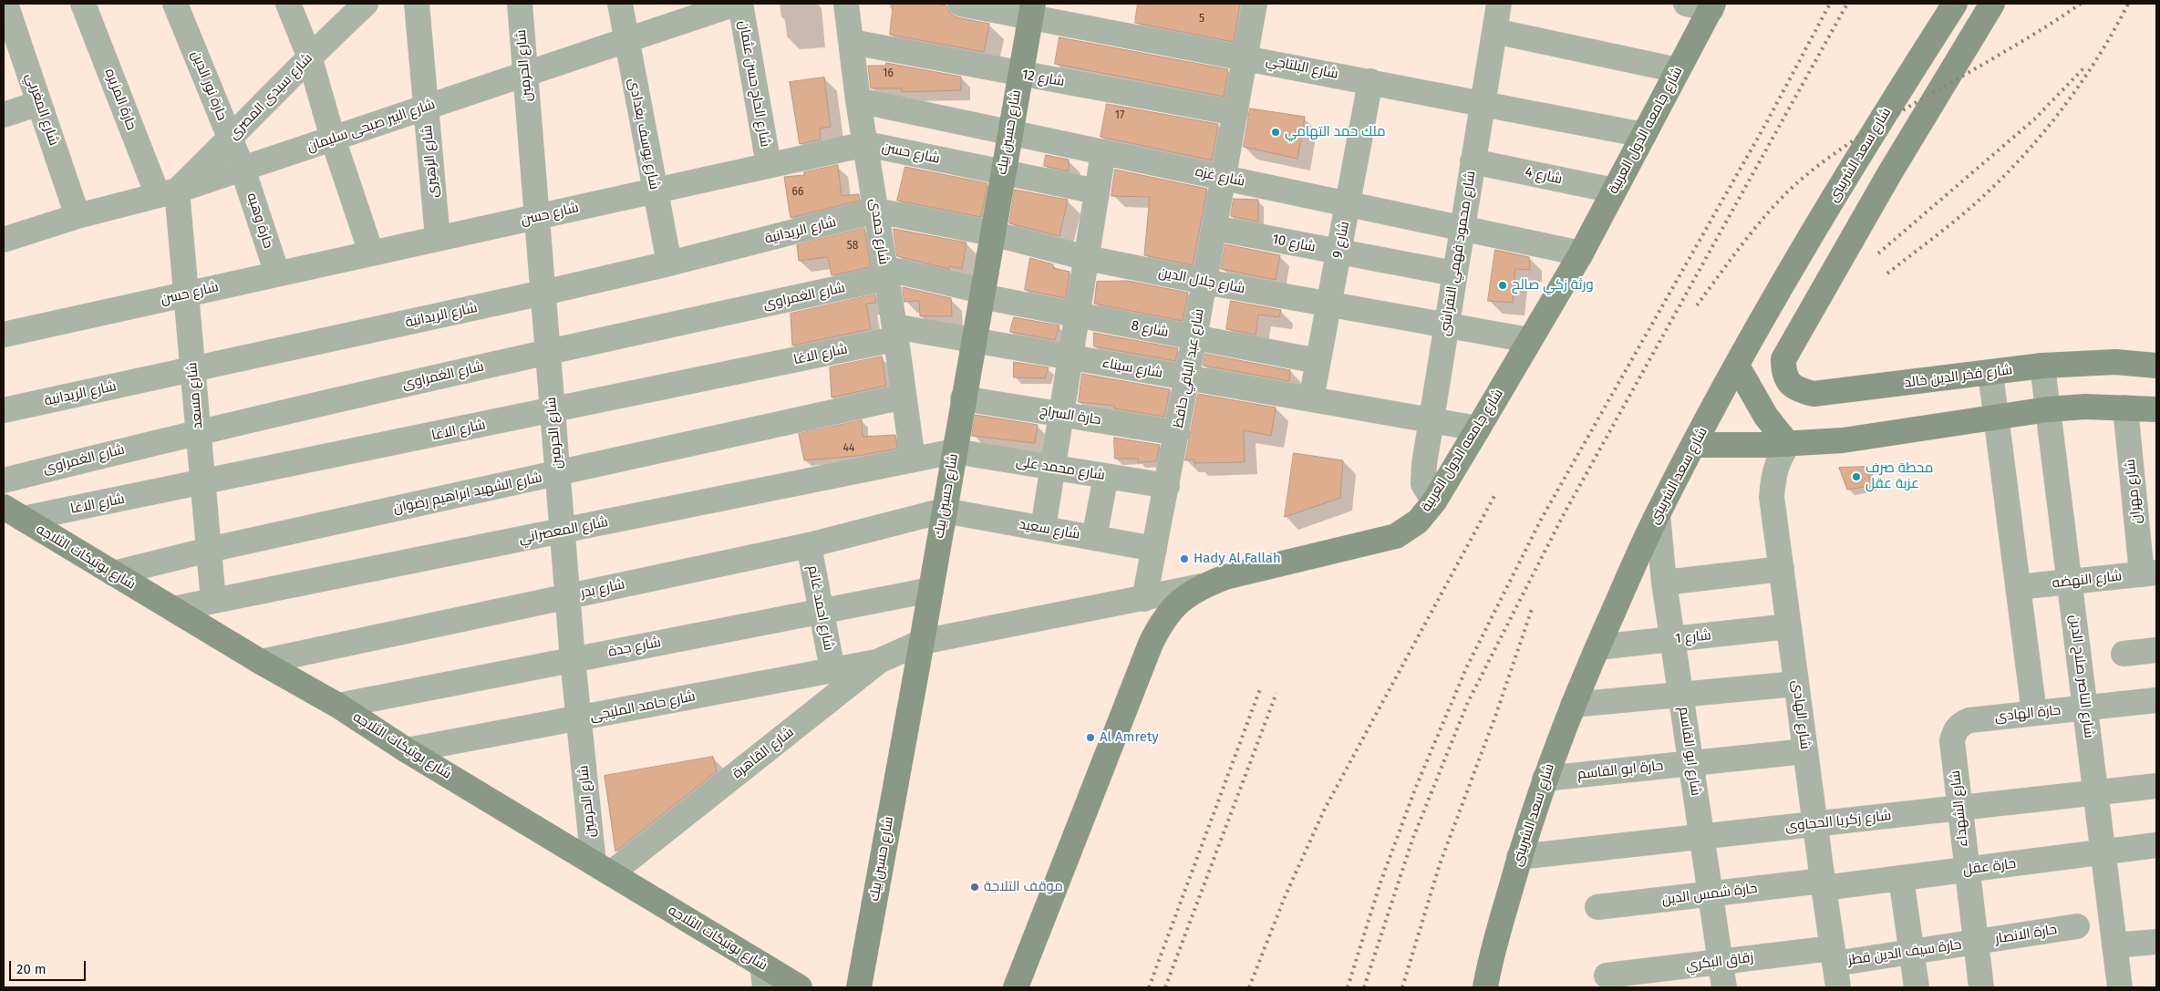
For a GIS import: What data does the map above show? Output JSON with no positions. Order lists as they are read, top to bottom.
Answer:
{
  "streets": {
    "main road": [
      "شارع جامعه الدول العربية",
      "شارع حسين بيك",
      "شارع سعد الشربينى",
      "شارع فخر الدين خالد",
      "شارع بوتيكات الثلاجه"
    ],
    "street": [
      "شارع الحرمين",
      "شارع البلتاجي",
      "شارع 12",
      "شارع الحاج حسن عثمان",
      "حارة نور الدين",
      "شارع سيدى المصرى",
      "حارة المزيره",
      "شارع المغربي",
      "شارع البير صبحى سليمان",
      "شارع يوسف بغدادى",
      "شارع حسن",
      "شارع الزهيرى",
      "شارع 4",
      "شارع غزه",
      "حارة وهبه",
      "شارع الريدانية",
      "شارع حمدى",
      "شارع 9",
      "شارع 10",
      "شارع محمود فهمي النقراشى",
      "شارع جلال الدين",
      "شارع الغمراوى",
      "شارع 8",
      "شارع الاغا",
      "شارع سيناء",
      "شارع عبد الباقي حافظ",
      "شارع مسعد",
      "حارة السراج",
      "شارع محمد على",
      "شارع مهران",
      "شارع الشهيد ابراهيم رضوان",
      "شارع سعيد",
      "شارع المعصراني",
      "شارع النهضه",
      "شارع بدر",
      "شارع احمد غانم",
      "شارع 1",
      "شارع جدة",
      "شارع الناصر صلاح الدين",
      "شارع حامد المليجى",
      "حارة الهادى",
      "شارع الهادى",
      "شارع ابو القاسم",
      "شارع القاهرة",
      "حارة ابو القاسم",
      "شارع الشهداء",
      "شارع زكريا الحجاوى",
      "حارة عقل",
      "حارة شمس الدين",
      "حارة الانصار",
      "حارة سيف الدين قطز",
      "زقاق البكري"
    ]
  },
  "crossings": [
    ["شارع الحرمين", "شارع البير صبحى سليمان"],
    ["شارع الحرمين", "شارع حسن"],
    ["شارع الحرمين", "شارع الريدانية"],
    ["شارع الحرمين", "شارع الغمراوى"],
    ["شارع الحرمين", "شارع الاغا"],
    ["شارع الحرمين", "شارع الشهيد ابراهيم رضوان"],
    ["شارع الحرمين", "شارع المعصراني"],
    ["شارع الحرمين", "شارع بوتيكات الثلاجه"],
    ["شارع الحرمين", "شارع بدر"],
    ["شارع الحرمين", "شارع جدة"],
    ["شارع الحرمين", "شارع حامد المليجى"],
    ["شارع الحرمين", "شارع القاهرة"],
    ["شارع البلتاجي", "شارع جامعه الدول العربية"],
    ["شارع البلتاجي", "شارع حسين بيك"],
    ["شارع البلتاجي", "شارع 9"],
    ["شارع البلتاجي", "شارع محمود فهمي النقراشى"],
    ["شارع البلتاجي", "شارع عبد الباقي حافظ"],
    ["شارع 12", "شارع حسين بيك"],
    ["شارع 12", "شارع حمدى"],
    ["شارع 12", "شارع عبد الباقي حافظ"],
    ["شارع الحاج حسن عثمان", "شارع حسن"],
    ["حارة نور الدين", "شارع سيدى المصرى"],
    ["حارة نور الدين", "شارع البير صبحى سليمان"],
    ["حارة نور الدين", "حارة وهبه"],
    ["شارع سيدى المصرى", "حارة المزيره"],
    ["شارع سيدى المصرى", "شارع البير صبحى سليمان"],
    ["شارع سيدى المصرى", "شارع مسعد"],
    ["حارة المزيره", "شارع البير صبحى سليمان"],
    ["حارة المزيره", "شارع مسعد"],
    ["شارع المغربي", "شارع البير صبحى سليمان"],
    ["شارع البير صبحى سليمان", "شارع يوسف بغدادى"],
    ["شارع البير صبحى سليمان", "شارع الزهيرى"],
    ["شارع البير صبحى سليمان", "حارة وهبه"],
    ["شارع البير صبحى سليمان", "شارع مسعد"],
    ["شارع جامعه الدول العربية", "شارع 4"],
    ["شارع جامعه الدول العربية", "شارع غزه"],
    ["شارع جامعه الدول العربية", "شارع محمود فهمي النقراشى"],
    ["شارع جامعه الدول العربية", "شارع جلال الدين"],
    ["شارع جامعه الدول العربية", "شارع سيناء"],
    ["شارع جامعه الدول العربية", "شارع القاهرة"],
    ["شارع حسين بيك", "شارع حسن"],
    ["شارع حسين بيك", "شارع غزه"],
    ["شارع حسين بيك", "شارع جلال الدين"],
    ["شارع حسين بيك", "شارع 8"],
    ["شارع حسين بيك", "شارع سيناء"],
    ["شارع حسين بيك", "حارة السراج"],
    ["شارع حسين بيك", "شارع محمد على"],
    ["شارع حسين بيك", "شارع سعيد"],
    ["شارع حسين بيك", "شارع المعصراني"],
    ["شارع حسين بيك", "شارع بدر"],
    ["شارع حسين بيك", "شارع جدة"],
    ["شارع حسين بيك", "شارع القاهرة"],
    ["شارع يوسف بغدادى", "شارع حسن"],
    ["شارع يوسف بغدادى", "شارع الريدانية"],
    ["شارع حسن", "شارع الزهيرى"],
    ["شارع حسن", "حارة وهبه"],
    ["شارع حسن", "شارع حمدى"],
    ["شارع حسن", "شارع مسعد"],
    ["شارع سعد الشربينى", "شارع 1"],
    ["شارع سعد الشربينى", "شارع ابو القاسم"],
    ["شارع سعد الشربينى", "حارة ابو القاسم"],
    ["شارع سعد الشربينى", "شارع زكريا الحجاوى"],
    ["شارع 4", "شارع محمود فهمي النقراشى"],
    ["شارع غزه", "شارع حمدى"],
    ["شارع غزه", "شارع 9"],
    ["شارع غزه", "شارع محمود فهمي النقراشى"],
    ["شارع غزه", "شارع عبد الباقي حافظ"],
    ["شارع الريدانية", "شارع حمدى"],
    ["شارع الريدانية", "شارع جلال الدين"],
    ["شارع الريدانية", "شارع مسعد"],
    ["شارع حمدى", "شارع جلال الدين"],
    ["شارع حمدى", "شارع الغمراوى"],
    ["شارع حمدى", "شارع 8"],
    ["شارع حمدى", "شارع الاغا"],
    ["شارع حمدى", "شارع سيناء"],
    ["شارع حمدى", "شارع الشهيد ابراهيم رضوان"],
    ["شارع حمدى", "شارع المعصراني"],
    ["شارع 9", "شارع 10"],
    ["شارع 9", "شارع جلال الدين"],
    ["شارع 9", "شارع 8"],
    ["شارع 9", "شارع سيناء"],
    ["شارع 10", "شارع محمود فهمي النقراشى"],
    ["شارع 10", "شارع عبد الباقي حافظ"],
    ["شارع محمود فهمي النقراشى", "شارع جلال الدين"],
    ["شارع محمود فهمي النقراشى", "شارع سيناء"],
    ["شارع جلال الدين", "شارع عبد الباقي حافظ"],
    ["شارع الغمراوى", "شارع 8"],
    ["شارع الغمراوى", "شارع مسعد"],
    ["شارع 8", "شارع عبد الباقي حافظ"],
    ["شارع الاغا", "شارع سيناء"],
    ["شارع الاغا", "شارع مسعد"],
    ["شارع الاغا", "شارع بوتيكات الثلاجه"],
    ["شارع سيناء", "شارع عبد الباقي حافظ"],
    ["شارع عبد الباقي حافظ", "حارة السراج"],
    ["شارع عبد الباقي حافظ", "شارع محمد على"],
    ["شارع عبد الباقي حافظ", "شارع سعيد"],
    ["شارع عبد الباقي حافظ", "شارع القاهرة"],
    ["شارع فخر الدين خالد", "شارع الناصر صلاح الدين"],
    ["شارع مسعد", "شارع الشهيد ابراهيم رضوان"],
    ["شارع مسعد", "شارع المعصراني"],
    ["شارع محمد على", "شارع المعصراني"],
    ["شارع مهران", "شارع النهضه"],
    ["شارع الشهيد ابراهيم رضوان", "شارع بوتيكات الثلاجه"],
    ["شارع سعيد", "شارع بدر"],
    ["شارع المعصراني", "شارع بوتيكات الثلاجه"],
    ["شارع بوتيكات الثلاجه", "شارع بدر"],
    ["شارع بوتيكات الثلاجه", "شارع جدة"],
    ["شارع بوتيكات الثلاجه", "شارع حامد المليجى"],
    ["شارع بوتيكات الثلاجه", "شارع القاهرة"],
    ["شارع النهضه", "شارع الناصر صلاح الدين"],
    ["شارع بدر", "شارع احمد غانم"],
    ["شارع احمد غانم", "شارع جدة"],
    ["شارع احمد غانم", "شارع حامد المليجى"],
    ["شارع 1", "شارع الهادى"],
    ["شارع 1", "شارع ابو القاسم"],
    ["شارع الناصر صلاح الدين", "حارة الهادى"],
    ["شارع الناصر صلاح الدين", "شارع زكريا الحجاوى"],
    ["شارع الناصر صلاح الدين", "حارة عقل"],
    ["شارع حامد المليجى", "شارع القاهرة"],
    ["حارة الهادى", "شارع الشهداء"],
    ["شارع الهادى", "حارة ابو القاسم"],
    ["شارع الهادى", "شارع زكريا الحجاوى"],
    ["شارع الهادى", "حارة عقل"],
    ["شارع الهادى", "حارة شمس الدين"],
    ["شارع الهادى", "حارة سيف الدين قطز"],
    ["شارع الهادى", "زقاق البكري"],
    ["شارع ابو القاسم", "حارة ابو القاسم"],
    ["شارع ابو القاسم", "شارع زكريا الحجاوى"],
    ["شارع ابو القاسم", "حارة شمس الدين"],
    ["شارع ابو القاسم", "زقاق البكري"],
    ["شارع الشهداء", "شارع زكريا الحجاوى"],
    ["شارع الشهداء", "حارة عقل"],
    ["شارع الشهداء", "حارة الانصار"],
    ["شارع الشهداء", "حارة سيف الدين قطز"],
    ["حارة عقل", "حارة شمس الدين"],
    ["حارة الانصار", "حارة سيف الدين قطز"],
    ["حارة سيف الدين قطز", "زقاق البكري"]
  ],
  "places": [
    "ملك حمد التهامي",
    "ورثة زكي صالح",
    "محطة صرف عزبة عقل",
    "Hady Al Fallah",
    "Al Amrety",
    "موقف التلاجة"
  ],
  "house_numbers": [
    "5",
    "16",
    "17",
    "66",
    "58",
    "44"
  ],
  "scale_bar": "20 m"
}
